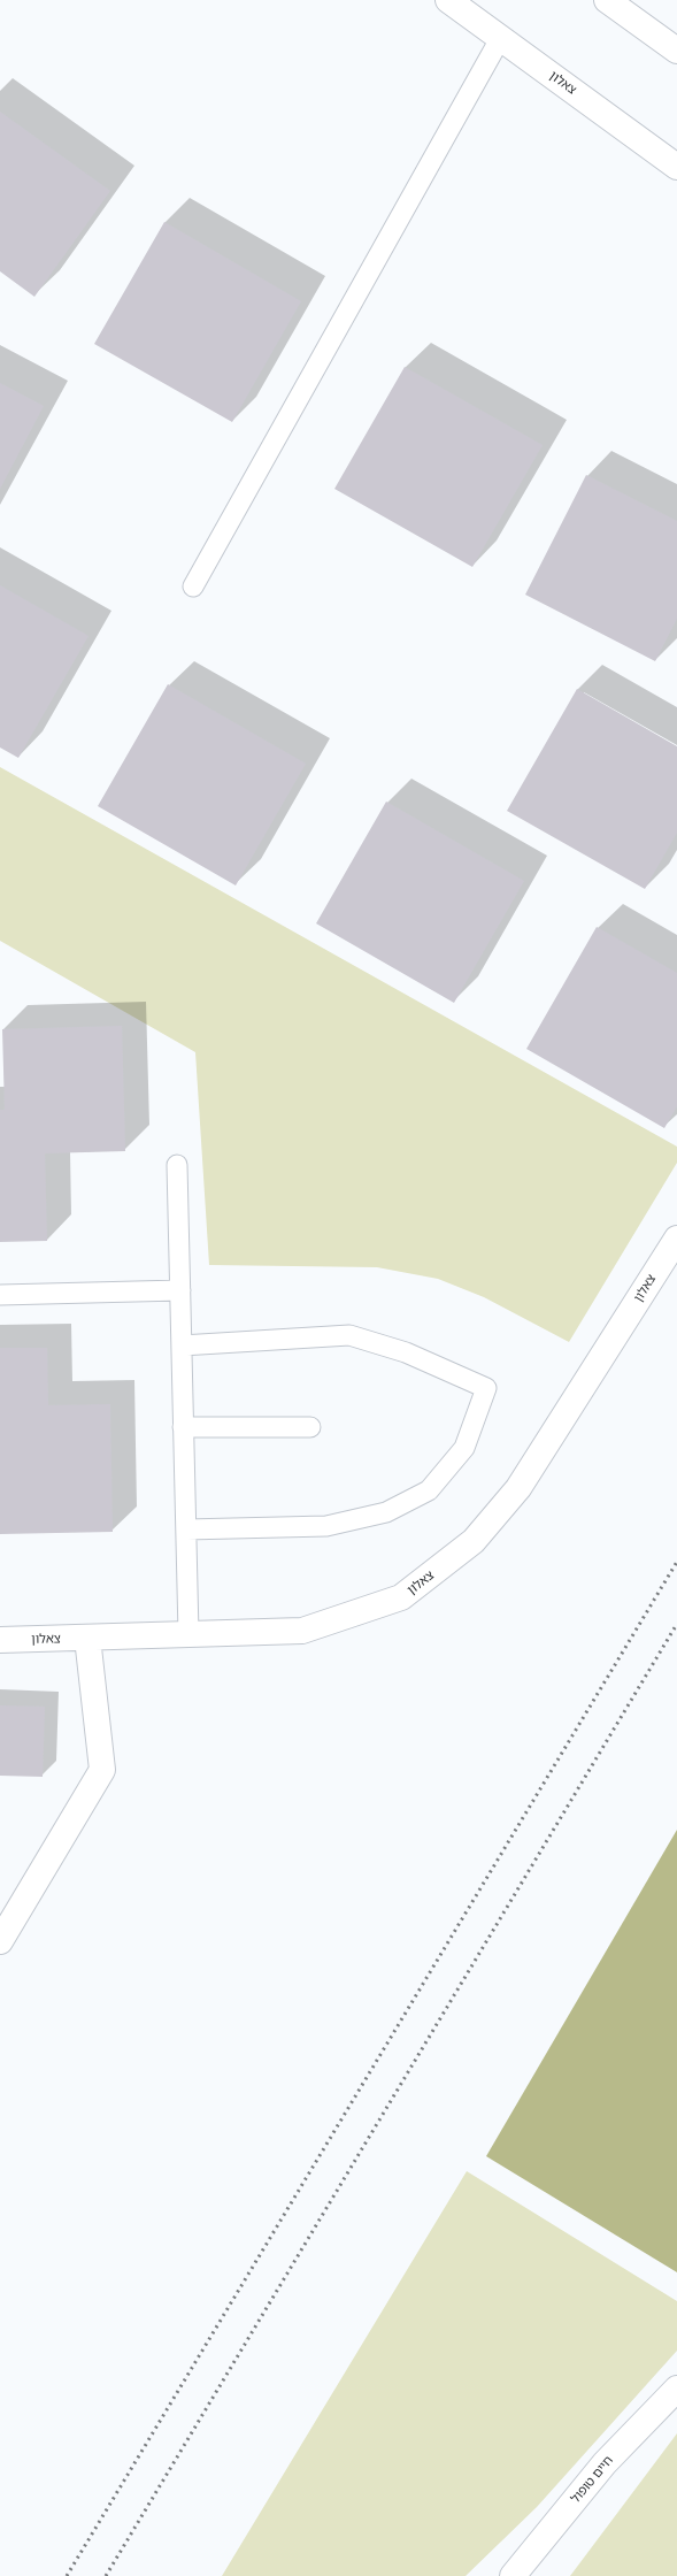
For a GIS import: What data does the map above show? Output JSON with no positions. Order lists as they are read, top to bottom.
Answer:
{
  "streets": {
    "street": ["צאלון", "חיים טופול"]
  }
}
